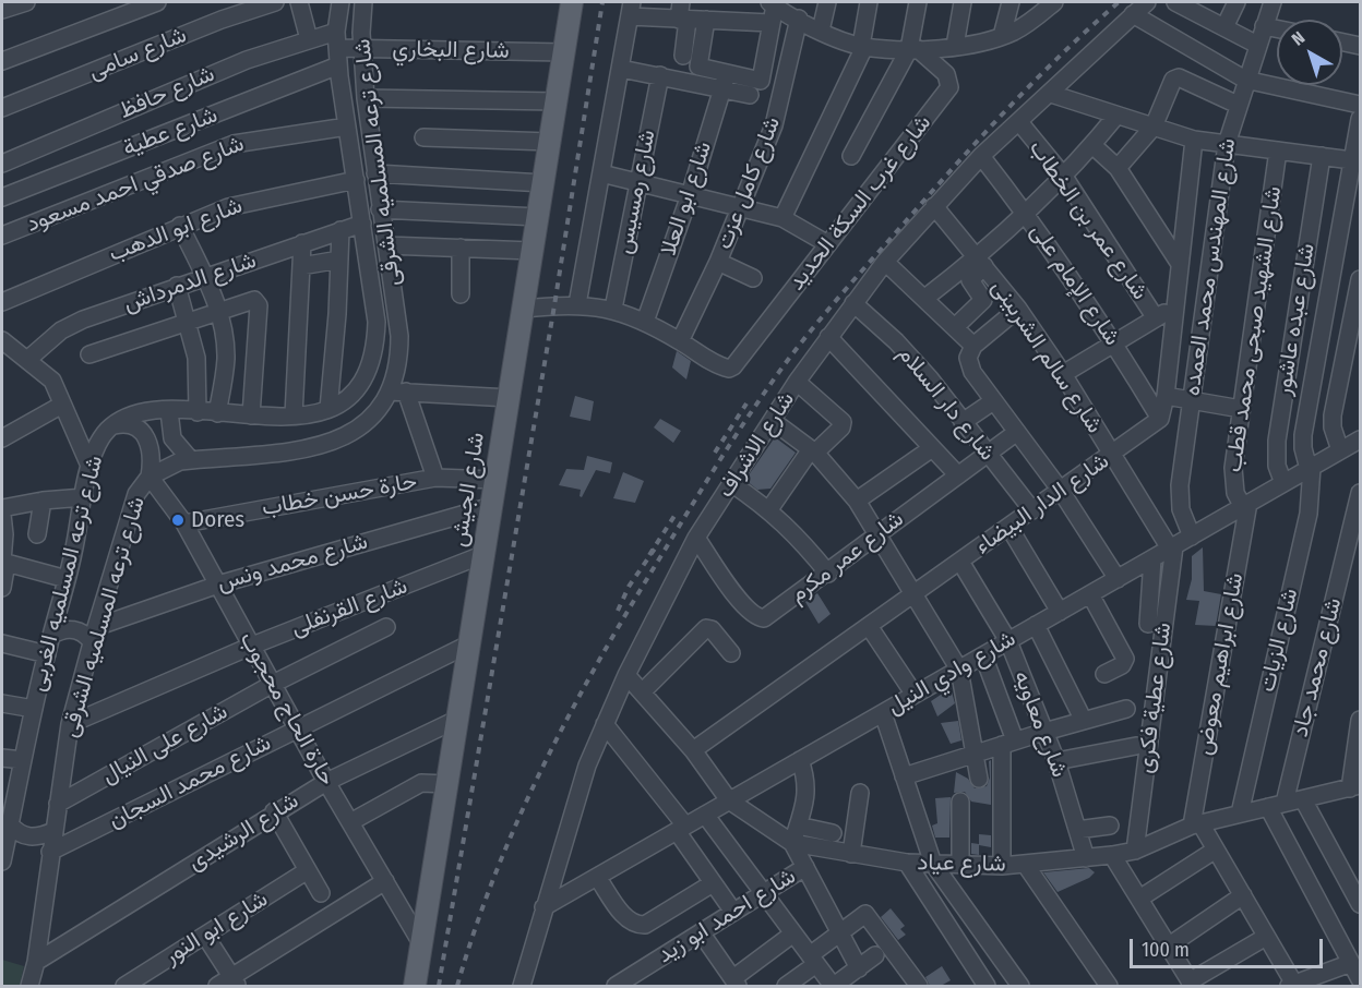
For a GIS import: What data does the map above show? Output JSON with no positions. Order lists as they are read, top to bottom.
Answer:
{
  "streets": {
    "main road": ["شارع الجيش"],
    "street": [
      "شارع البخاري",
      "شارع سامى",
      "شارع حافظ",
      "شارع عطية",
      "شارع ترعه المسلميه الشرقى",
      "شارع كامل عزت",
      "شارع صدقي احمد مسعود",
      "شارع رمسيس",
      "شارع ابو العلا",
      "شارع غرب السكة الحديد",
      "شارع عمر بن الخطاب",
      "شارع ابو الدهب",
      "شارع المهندس محمد العمده",
      "شارع الدمرداش",
      "شارع الإمام على",
      "شارع عبده عاشور",
      "شارع الشهيد صبحى محمد قطب",
      "شارع سالم الشربينى",
      "شارع دار السلام",
      "شارع الاشراف",
      "حارة حسن خطاب",
      "شارع الدار البيضاء",
      "شارع عمر مكرم",
      "شارع محمد ونس",
      "شارع ترعه المسلميه الغربى",
      "شارع القرنفلى",
      "شارع الزيات",
      "شارع ابراهيم معوض",
      "شارع محمد جاد",
      "شارع وادي النيل",
      "شارع عطية فكرى",
      "حارة الحاج محجوب",
      "شارع معاويه",
      "شارع على النيال",
      "شارع محمد السجان",
      "شارع الرشيدى",
      "شارع عياد",
      "شارع احمد ابو زيد",
      "شارع ابو النور"
    ]
  },
  "crossings": [
    ["شارع البخاري", "شارع حافظ"],
    ["شارع البخاري", "شارع ترعه المسلميه الشرقى"],
    ["شارع البخاري", "شارع الجيش"],
    ["شارع البخاري", "شارع ترعه المسلميه الغربى"],
    ["شارع حافظ", "شارع ترعه المسلميه الغربى"],
    ["شارع عطية", "شارع ترعه المسلميه الغربى"],
    ["شارع ترعه المسلميه الشرقى", "شارع محمد ونس"],
    ["شارع ترعه المسلميه الشرقى", "شارع القرنفلى"],
    ["شارع ترعه المسلميه الشرقى", "حارة الحاج محجوب"],
    ["شارع ترعه المسلميه الشرقى", "شارع على النيال"],
    ["شارع ترعه المسلميه الشرقى", "شارع محمد السجان"],
    ["شارع ترعه المسلميه الشرقى", "شارع الرشيدى"],
    ["شارع كامل عزت", "شارع غرب السكة الحديد"],
    ["شارع صدقي احمد مسعود", "شارع ترعه المسلميه الغربى"],
    ["شارع عمر بن الخطاب", "شارع الاشراف"],
    ["شارع ابو الدهب", "شارع ترعه المسلميه الغربى"],
    ["شارع المهندس محمد العمده", "شارع وادي النيل"],
    ["شارع الدمرداش", "شارع ترعه المسلميه الغربى"],
    ["شارع الإمام على", "شارع الاشراف"],
    ["شارع الإمام على", "شارع الدار البيضاء"],
    ["شارع عبده عاشور", "شارع وادي النيل"],
    ["شارع الشهيد صبحى محمد قطب", "شارع ابراهيم معوض"],
    ["شارع الشهيد صبحى محمد قطب", "شارع وادي النيل"],
    ["شارع سالم الشربينى", "شارع الاشراف"],
    ["شارع سالم الشربينى", "شارع الدار البيضاء"],
    ["شارع سالم الشربينى", "شارع وادي النيل"],
    ["شارع سالم الشربينى", "شارع عطية فكرى"],
    ["شارع دار السلام", "شارع الاشراف"],
    ["شارع دار السلام", "شارع الدار البيضاء"],
    ["شارع دار السلام", "شارع عمر مكرم"],
    ["شارع الاشراف", "شارع عمر مكرم"],
    ["شارع الاشراف", "شارع وادي النيل"],
    ["شارع الاشراف", "شارع عياد"],
    ["شارع الجيش", "حارة حسن خطاب"],
    ["شارع الجيش", "شارع محمد ونس"],
    ["شارع الجيش", "شارع القرنفلى"],
    ["شارع الجيش", "حارة الحاج محجوب"],
    ["شارع الجيش", "شارع محمد السجان"],
    ["شارع الجيش", "شارع الرشيدى"],
    ["حارة حسن خطاب", "حارة الحاج محجوب"],
    ["شارع الدار البيضاء", "شارع معاويه"],
    ["شارع الدار البيضاء", "شارع عياد"],
    ["شارع محمد ونس", "حارة الحاج محجوب"],
    ["شارع القرنفلى", "حارة الحاج محجوب"],
    ["شارع الزيات", "شارع وادي النيل"],
    ["شارع الزيات", "شارع عياد"],
    ["شارع ابراهيم معوض", "شارع وادي النيل"],
    ["شارع ابراهيم معوض", "شارع عياد"],
    ["شارع محمد جاد", "شارع عياد"],
    ["شارع وادي النيل", "شارع عطية فكرى"],
    ["شارع وادي النيل", "شارع معاويه"],
    ["شارع وادي النيل", "شارع عياد"],
    ["شارع عطية فكرى", "شارع عياد"],
    ["حارة الحاج محجوب", "شارع على النيال"],
    ["حارة الحاج محجوب", "شارع محمد السجان"],
    ["حارة الحاج محجوب", "شارع الرشيدى"],
    ["شارع معاويه", "شارع عياد"]
  ],
  "places": ["Dores"],
  "scale_bar": "100 m",
  "north": "top left"
}
